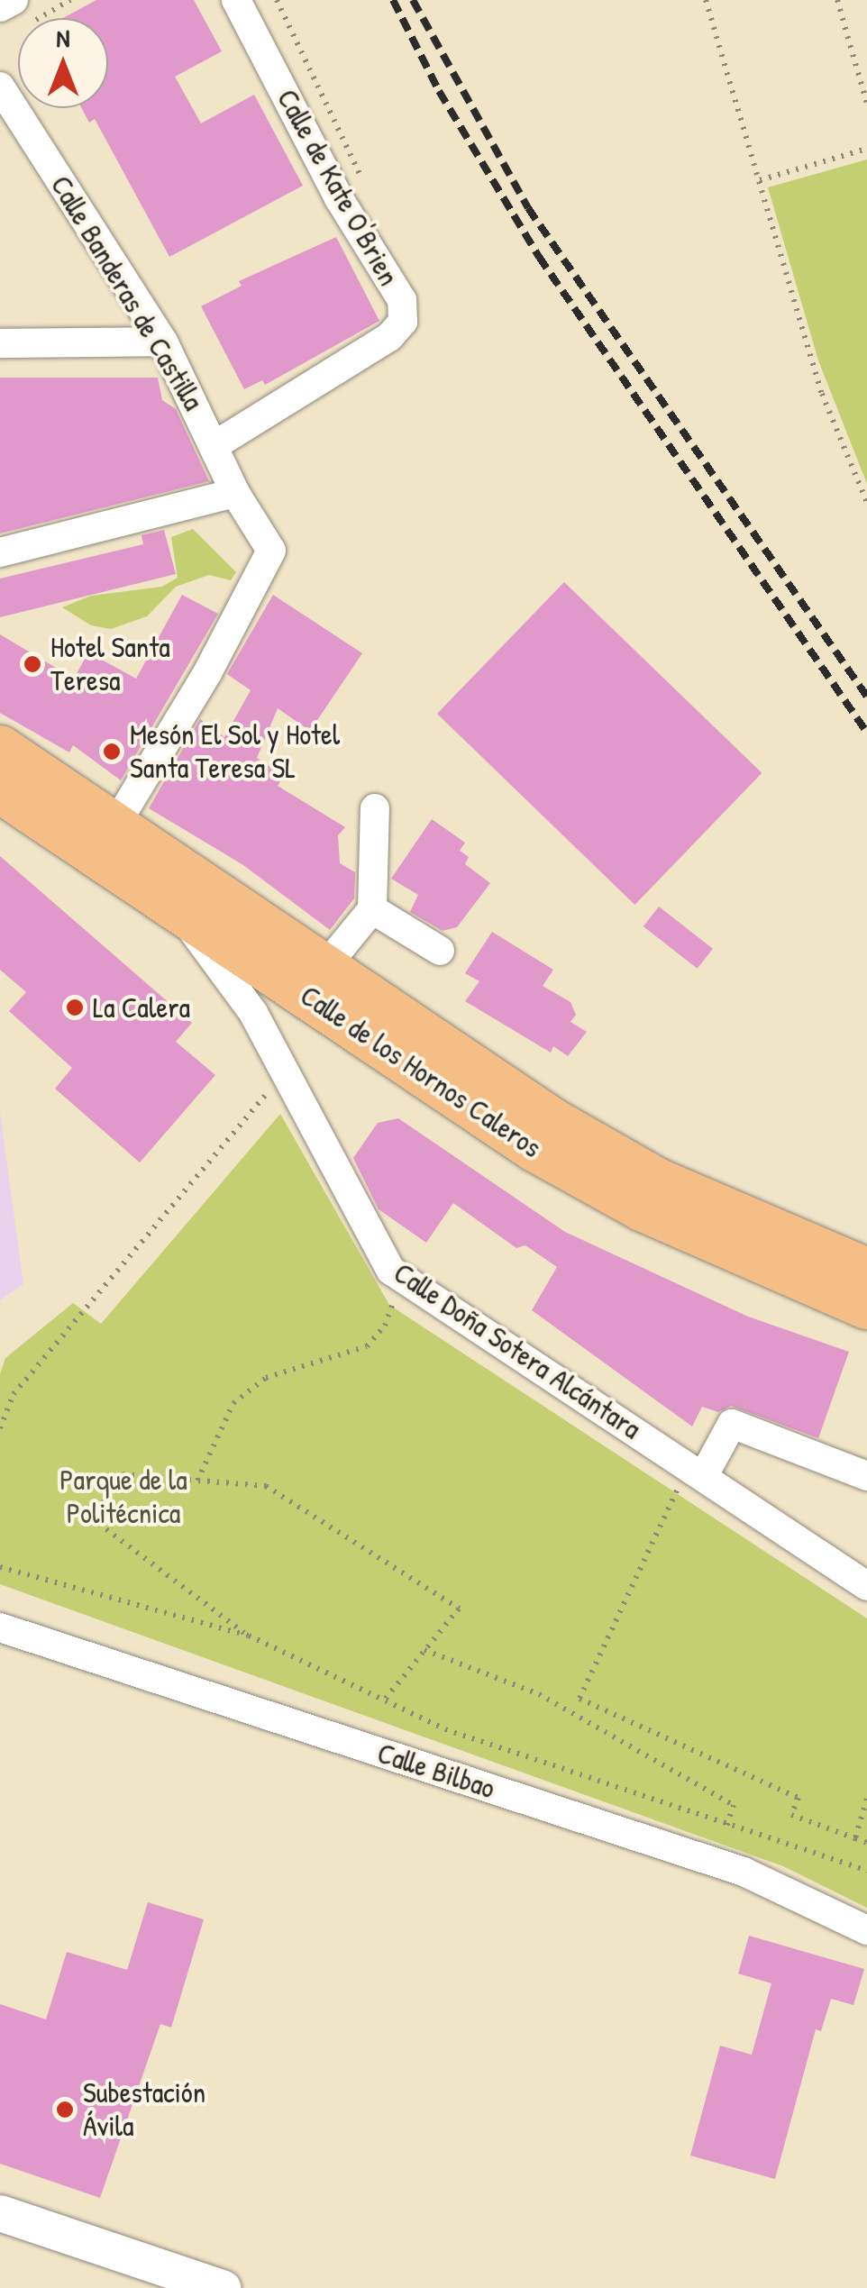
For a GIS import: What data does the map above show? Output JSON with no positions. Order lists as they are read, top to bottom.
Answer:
{
  "streets": {
    "main road": ["Calle de los Hornos Caleros"],
    "street": [
      "Calle de Kate O'Brien",
      "Calle Banderas de Castilla",
      "Calle Doña Sotera Alcántara",
      "Calle Bilbao"
    ]
  },
  "crossings": [
    ["Calle de Kate O'Brien", "Calle Banderas de Castilla"],
    ["Calle Banderas de Castilla", "Calle de los Hornos Caleros"],
    ["Calle de los Hornos Caleros", "Calle Doña Sotera Alcántara"]
  ],
  "parks": ["Parque de la Politécnica"],
  "places": [
    "Hotel Santa Teresa",
    "Mesón El Sol y Hotel Santa Teresa SL",
    "La Calera",
    "Subestación Ávila"
  ],
  "north": "top"
}
